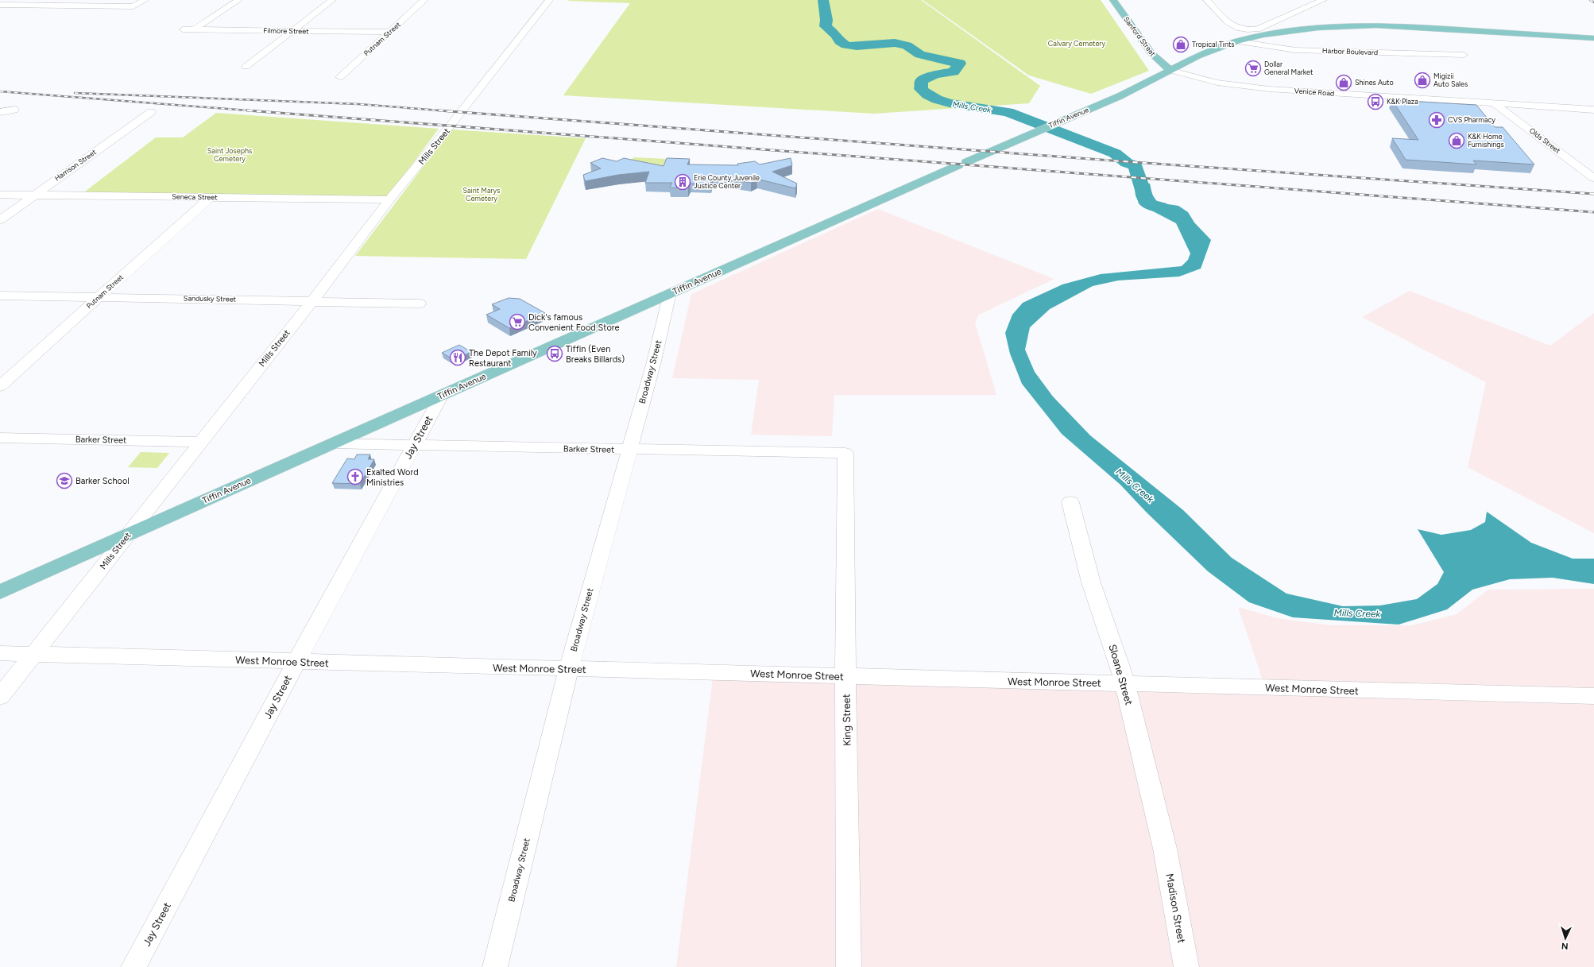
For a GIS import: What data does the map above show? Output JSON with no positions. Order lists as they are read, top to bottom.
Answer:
{
  "streets": {
    "main road": ["Sanford Street", "Tiffin Avenue"],
    "street": [
      "Filmore Street",
      "Putnam Street",
      "Harbor Boulevard",
      "Venice Road",
      "Olds Street",
      "Mills Street",
      "Harrison Street",
      "Seneca Street",
      "Sandusky Street",
      "Broadway Street",
      "Jay Street",
      "Barker Street",
      "West Monroe Street",
      "Sloane Street",
      "King Street",
      "Madison Street"
    ]
  },
  "crossings": [
    ["Filmore Street", "Putnam Street"],
    ["Sanford Street", "Venice Road"],
    ["Sanford Street", "Tiffin Avenue"],
    ["Putnam Street", "Seneca Street"],
    ["Putnam Street", "Sandusky Street"],
    ["Venice Road", "Tiffin Avenue"],
    ["Venice Road", "Olds Street"],
    ["Tiffin Avenue", "Mills Street"],
    ["Tiffin Avenue", "Broadway Street"],
    ["Tiffin Avenue", "Jay Street"],
    ["Tiffin Avenue", "Barker Street"],
    ["Mills Street", "Seneca Street"],
    ["Mills Street", "Sandusky Street"],
    ["Mills Street", "Barker Street"],
    ["Mills Street", "West Monroe Street"],
    ["Harrison Street", "Seneca Street"],
    ["Broadway Street", "Barker Street"],
    ["Broadway Street", "West Monroe Street"],
    ["Jay Street", "Barker Street"],
    ["Jay Street", "West Monroe Street"],
    ["Barker Street", "King Street"],
    ["West Monroe Street", "Sloane Street"],
    ["West Monroe Street", "King Street"],
    ["Sloane Street", "Madison Street"]
  ],
  "water": ["Mills Creek"],
  "parks": ["Calvary Cemetery", "Saint Josephs Cemetery", "Saint Marys Cemetery"],
  "places": {
    "shop": [
      "Tropical Tints",
      "Migizii Auto Sales",
      "Shines Auto",
      "K&K Home Furnishings"
    ],
    "supermarket": ["Dollar General Market", "Dick's famous Convenient Food Store"],
    "bus stop": ["K&K Plaza", "Tiffin (Even Breaks Billards)"],
    "pharmacy": ["CVS Pharmacy"],
    "building": ["Erie County Juvenile Justice Center"],
    "restaurant": ["The Depot Family Restaurant"],
    "church": ["Exalted Word Ministries"],
    "school or university": ["Barker School"]
  },
  "north": "bottom"
}
